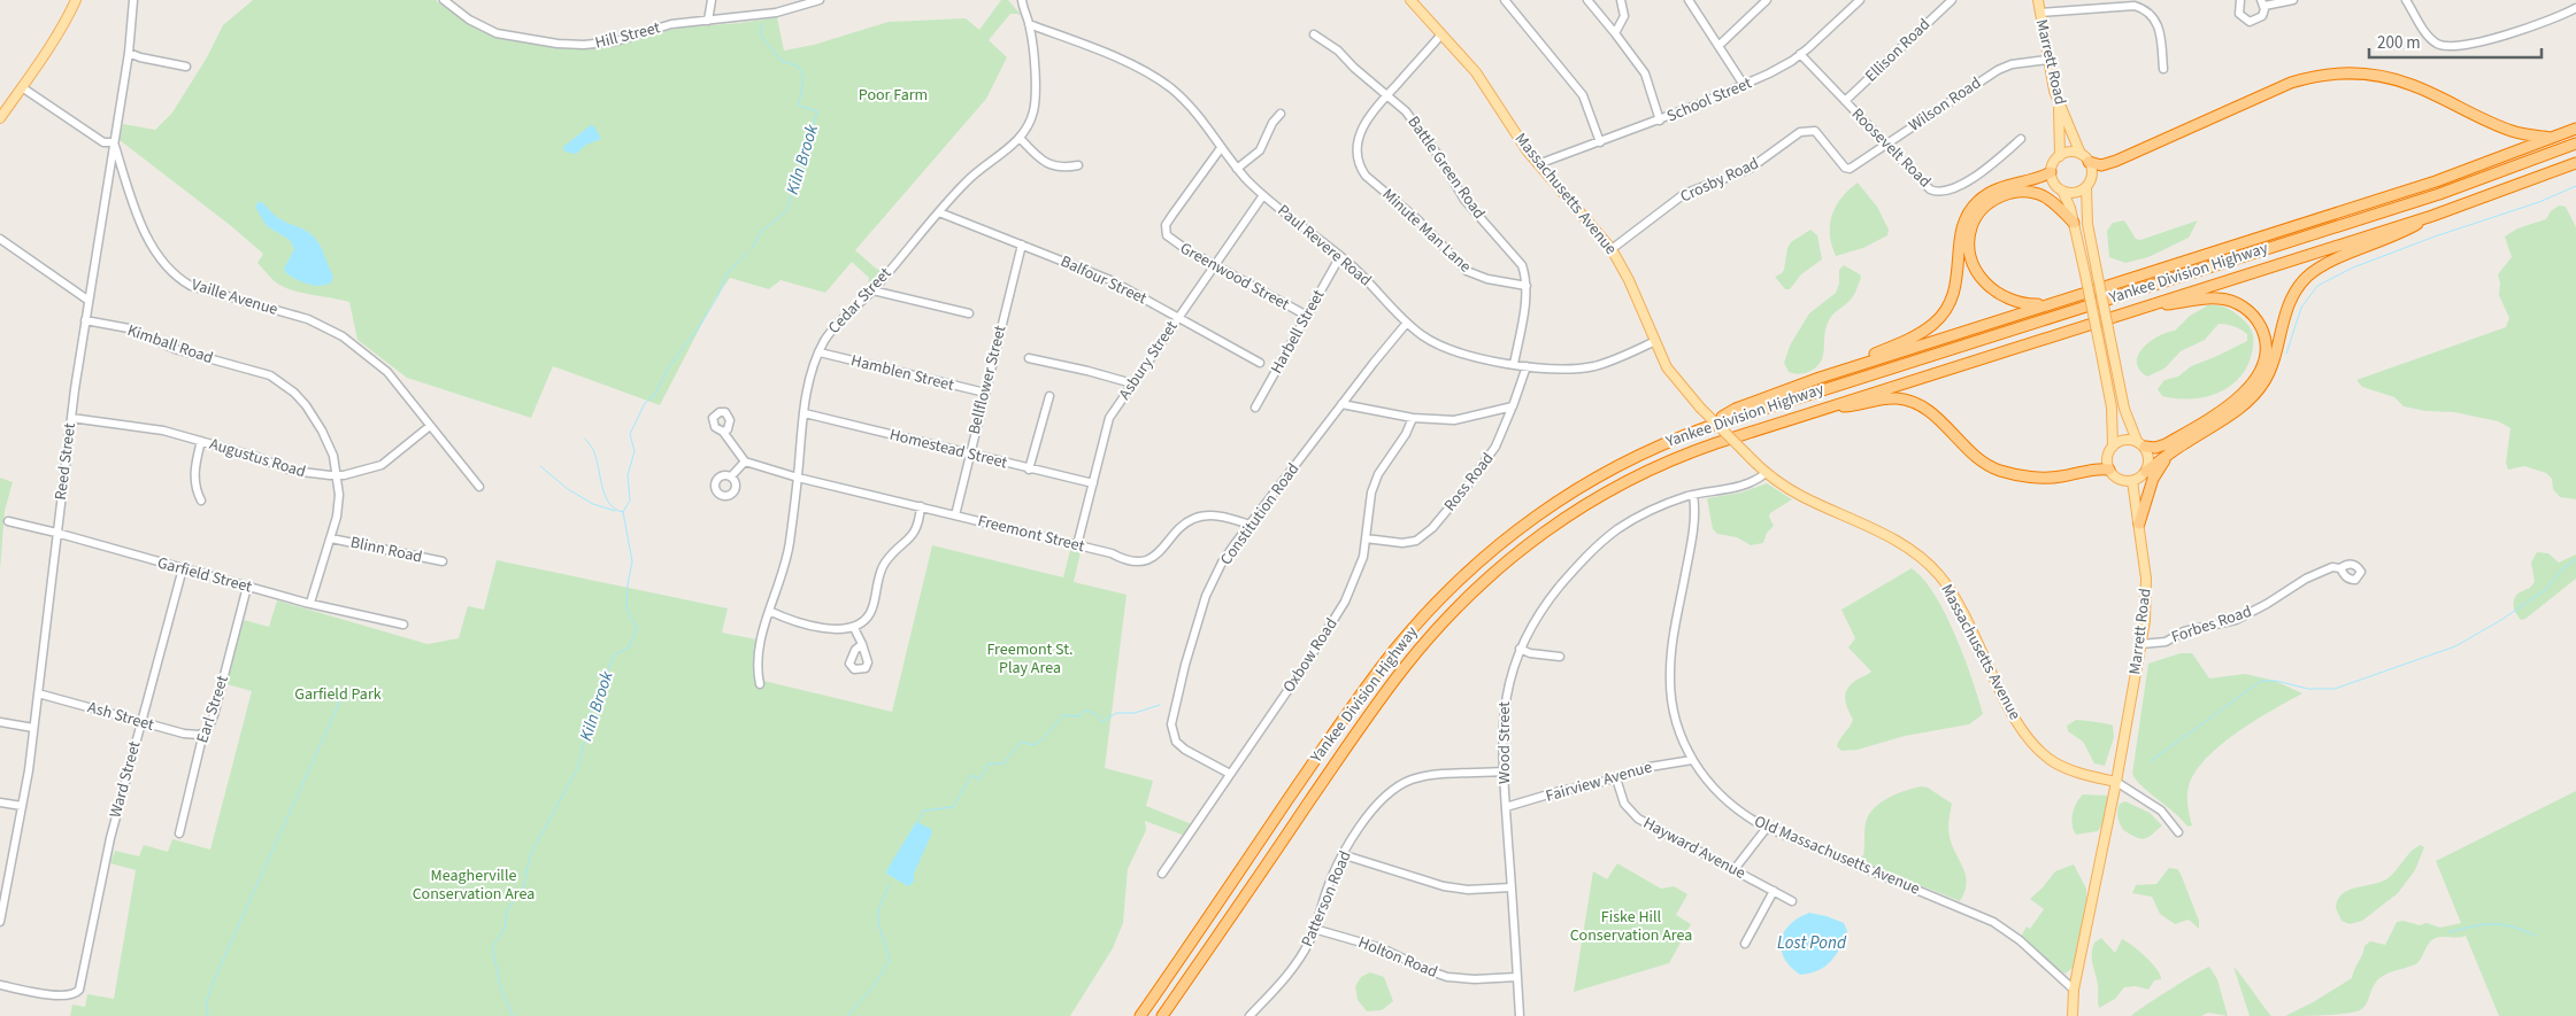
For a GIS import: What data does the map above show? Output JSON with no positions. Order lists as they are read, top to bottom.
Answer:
{
  "streets": {
    "highway": ["Yankee Division Highway"],
    "main road": ["Marrett Road", "Massachusetts Avenue"],
    "street": [
      "Hill Street",
      "Ellison Road",
      "School Street",
      "Wilson Road",
      "Roosevelt Road",
      "Battle Green Road",
      "Crosby Road",
      "Minute Man Lane",
      "Paul Revere Road",
      "Greenwood Street",
      "Balfour Street",
      "Vaille Avenue",
      "Cedar Street",
      "Harbell Street",
      "Kimball Road",
      "Asbury Street",
      "Hamblen Street",
      "Bellflower Street",
      "Homestead Street",
      "Augustus Road",
      "Reed Street",
      "Ross Road",
      "Constitution Road",
      "Freemont Street",
      "Blinn Road",
      "Garfield Street",
      "Forbes Road",
      "Oxbow Road",
      "Earl Street",
      "Ash Street",
      "Wood Street",
      "Ward Street",
      "Fairview Avenue",
      "Hayward Avenue",
      "Old Massachusetts Avenue",
      "Patterson Road",
      "Holton Road"
    ]
  },
  "crossings": [
    ["Ellison Road", "Roosevelt Road"],
    ["Marrett Road", "Wilson Road"],
    ["Marrett Road", "Massachusetts Avenue"],
    ["Marrett Road", "Forbes Road"],
    ["School Street", "Roosevelt Road"],
    ["School Street", "Massachusetts Avenue"],
    ["Wilson Road", "Roosevelt Road"],
    ["Wilson Road", "Crosby Road"],
    ["Battle Green Road", "Minute Man Lane"],
    ["Battle Green Road", "Paul Revere Road"],
    ["Crosby Road", "Massachusetts Avenue"],
    ["Massachusetts Avenue", "Minute Man Lane"],
    ["Massachusetts Avenue", "Paul Revere Road"],
    ["Massachusetts Avenue", "Wood Street"],
    ["Paul Revere Road", "Greenwood Street"],
    ["Paul Revere Road", "Cedar Street"],
    ["Paul Revere Road", "Harbell Street"],
    ["Paul Revere Road", "Asbury Street"],
    ["Paul Revere Road", "Ross Road"],
    ["Paul Revere Road", "Constitution Road"],
    ["Greenwood Street", "Harbell Street"],
    ["Greenwood Street", "Asbury Street"],
    ["Balfour Street", "Cedar Street"],
    ["Balfour Street", "Asbury Street"],
    ["Balfour Street", "Bellflower Street"],
    ["Vaille Avenue", "Augustus Road"],
    ["Vaille Avenue", "Reed Street"],
    ["Cedar Street", "Hamblen Street"],
    ["Cedar Street", "Homestead Street"],
    ["Cedar Street", "Freemont Street"],
    ["Kimball Road", "Augustus Road"],
    ["Kimball Road", "Reed Street"],
    ["Kimball Road", "Blinn Road"],
    ["Kimball Road", "Garfield Street"],
    ["Asbury Street", "Homestead Street"],
    ["Asbury Street", "Freemont Street"],
    ["Hamblen Street", "Bellflower Street"],
    ["Bellflower Street", "Homestead Street"],
    ["Bellflower Street", "Freemont Street"],
    ["Augustus Road", "Reed Street"],
    ["Reed Street", "Garfield Street"],
    ["Reed Street", "Ash Street"],
    ["Ross Road", "Oxbow Road"],
    ["Constitution Road", "Freemont Street"],
    ["Constitution Road", "Oxbow Road"],
    ["Garfield Street", "Earl Street"],
    ["Garfield Street", "Ward Street"],
    ["Earl Street", "Ash Street"],
    ["Ash Street", "Ward Street"],
    ["Wood Street", "Fairview Avenue"],
    ["Wood Street", "Old Massachusetts Avenue"],
    ["Wood Street", "Patterson Road"],
    ["Wood Street", "Holton Road"],
    ["Fairview Avenue", "Hayward Avenue"],
    ["Fairview Avenue", "Old Massachusetts Avenue"],
    ["Patterson Road", "Holton Road"]
  ],
  "water": ["Kiln Brook", "Lost Pond"],
  "parks": [
    "Poor Farm",
    "Freemont St. Play Area",
    "Garfield Park",
    "Meagherville Conservation Area",
    "Fiske Hill Conservation Area"
  ],
  "scale_bar": "200 m"
}
